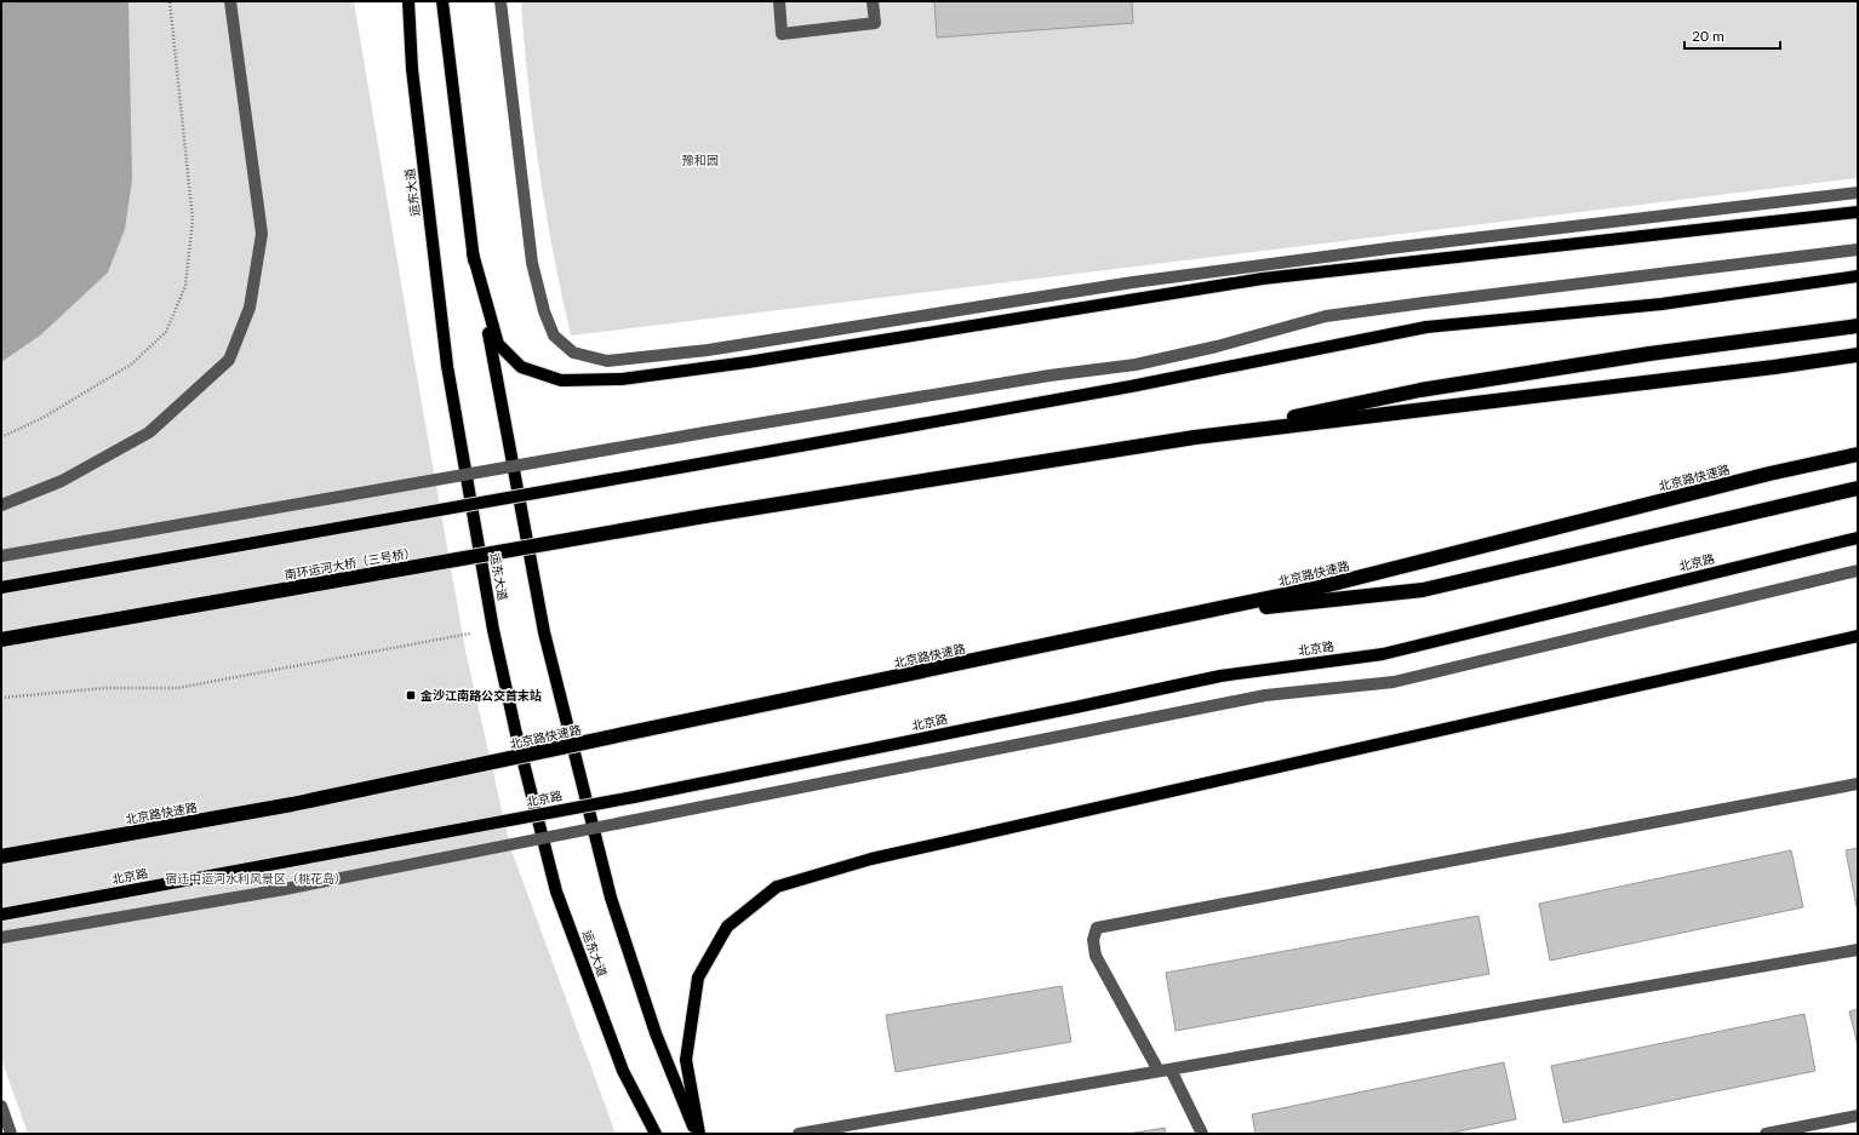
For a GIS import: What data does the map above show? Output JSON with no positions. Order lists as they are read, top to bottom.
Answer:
{
  "streets": {
    "highway": ["北京路快速路", "南环运河大桥（三号桥）"],
    "main road": ["运东大道", "北京路"]
  },
  "parks": ["豫和园", "宿迁中运河水利风景区（桃花岛）"],
  "places": {
    "transit": ["金沙江南路公交首末站"]
  },
  "scale_bar": "20 m"
}
